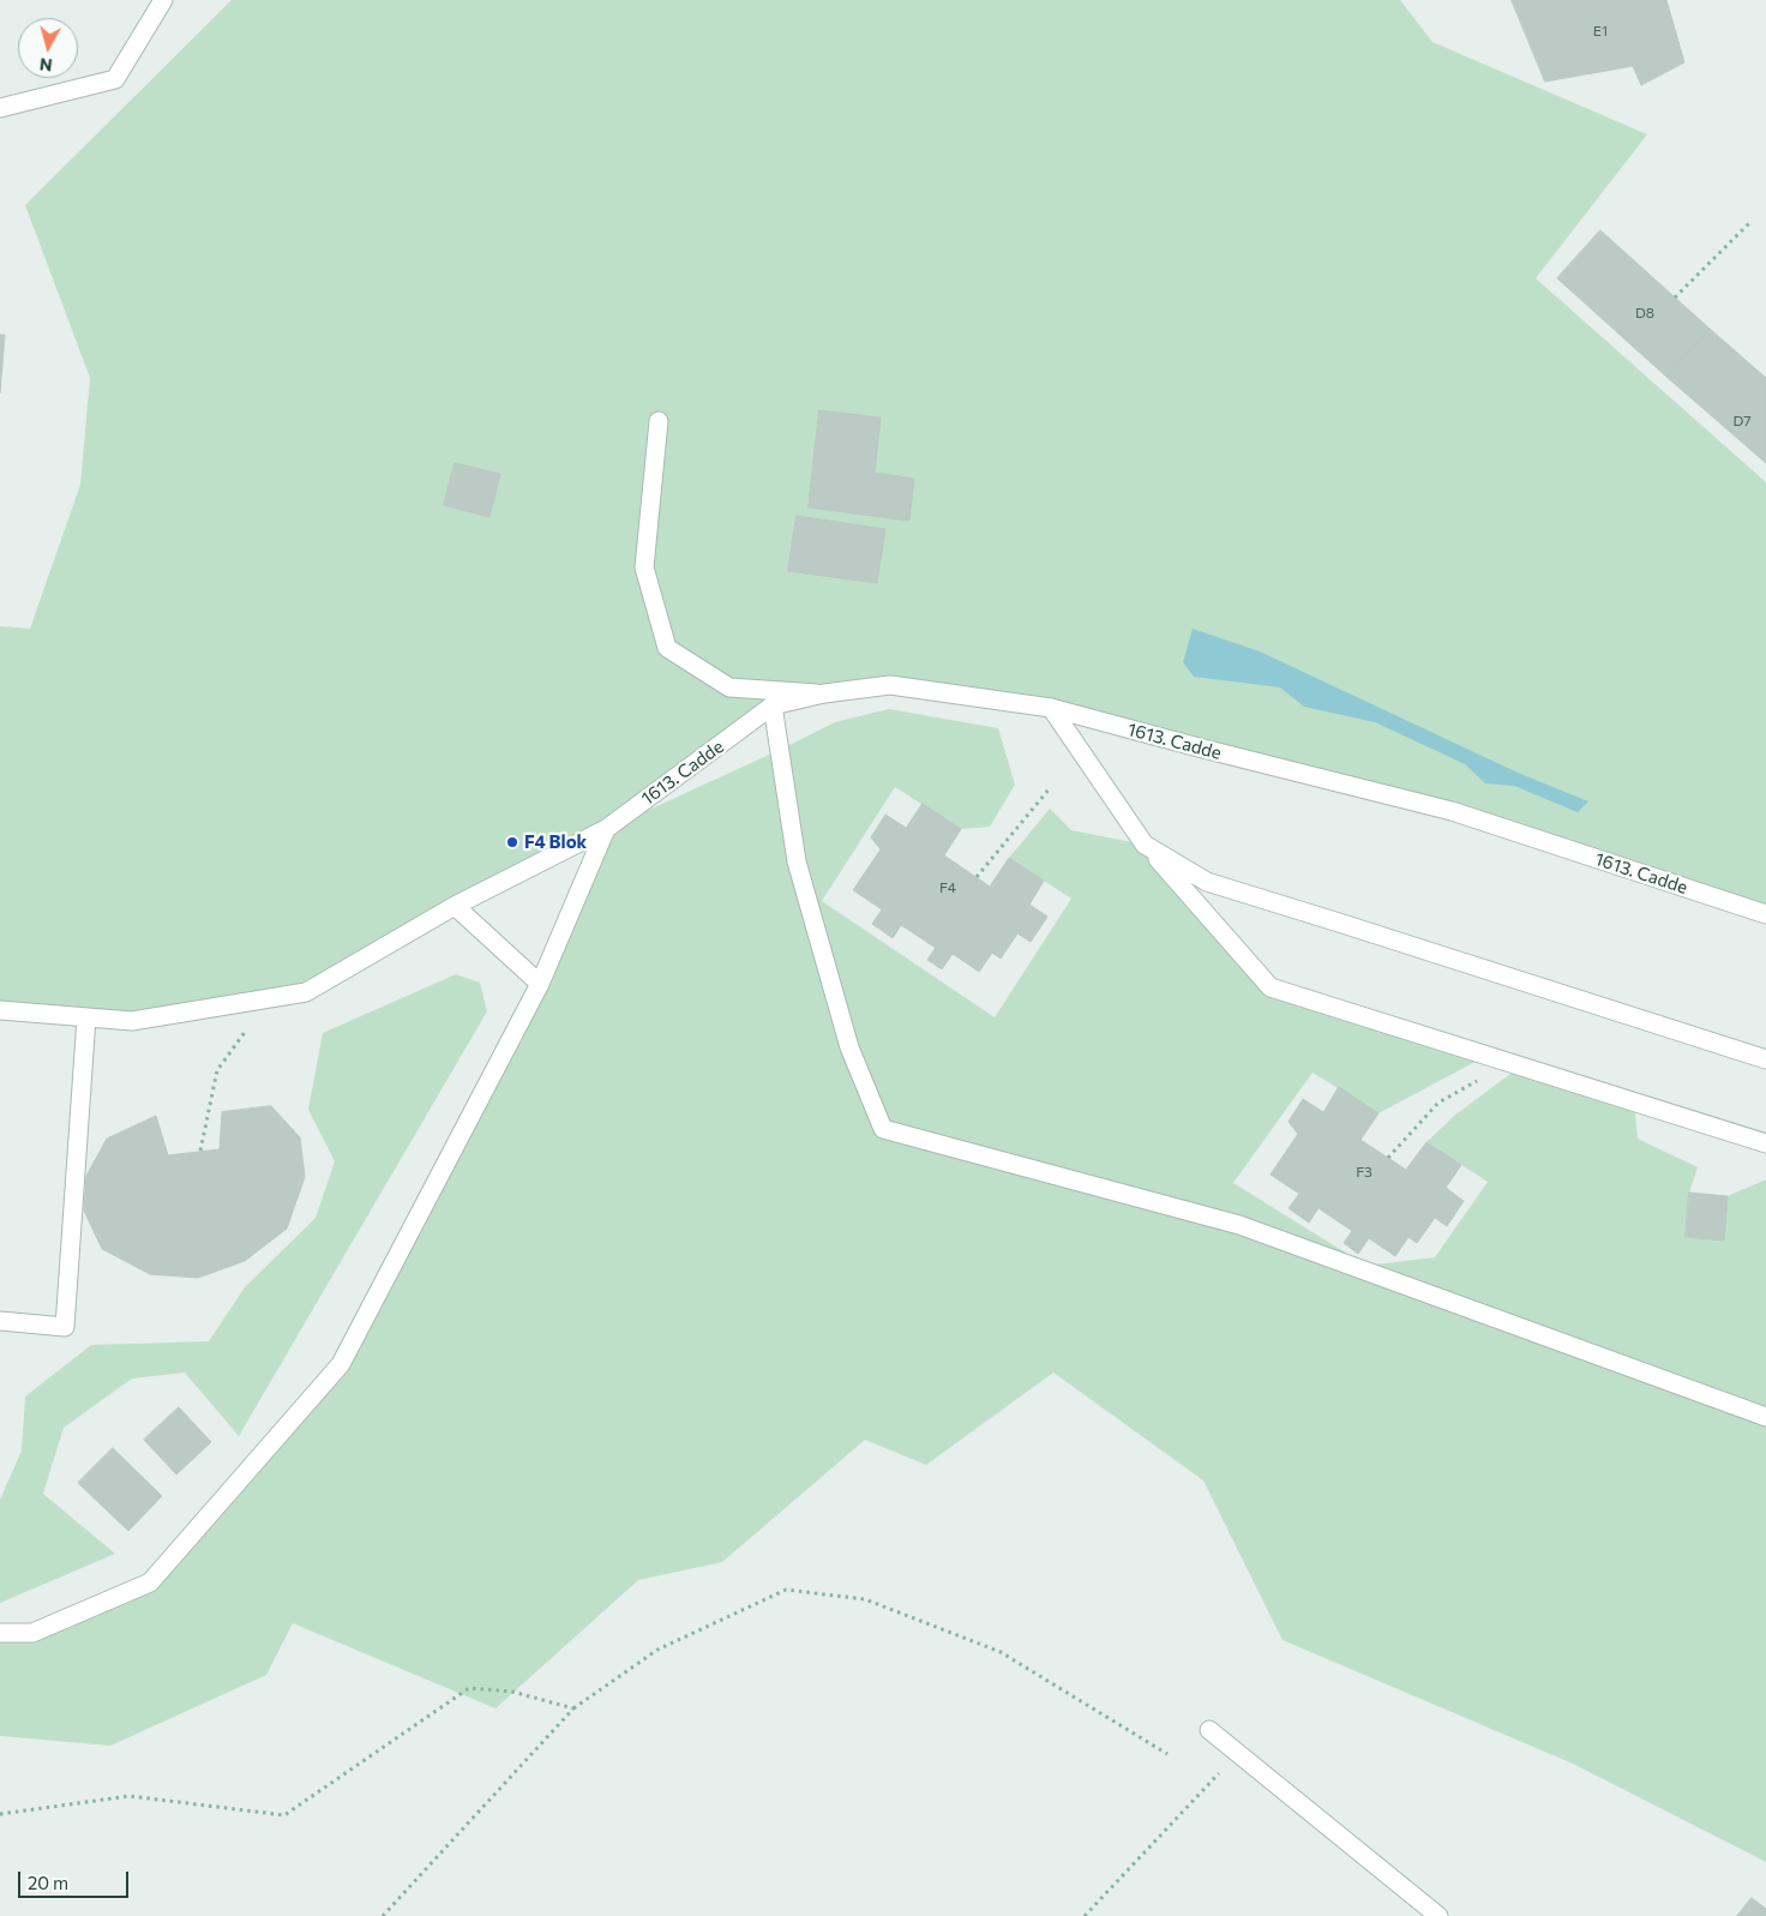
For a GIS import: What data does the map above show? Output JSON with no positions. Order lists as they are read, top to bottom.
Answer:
{
  "streets": {
    "street": ["1613. Cadde"]
  },
  "places": ["F4 Blok"],
  "house_numbers": [
    "E1",
    "D8",
    "D7",
    "F4",
    "F3"
  ],
  "scale_bar": "20 m",
  "north": "bottom"
}
